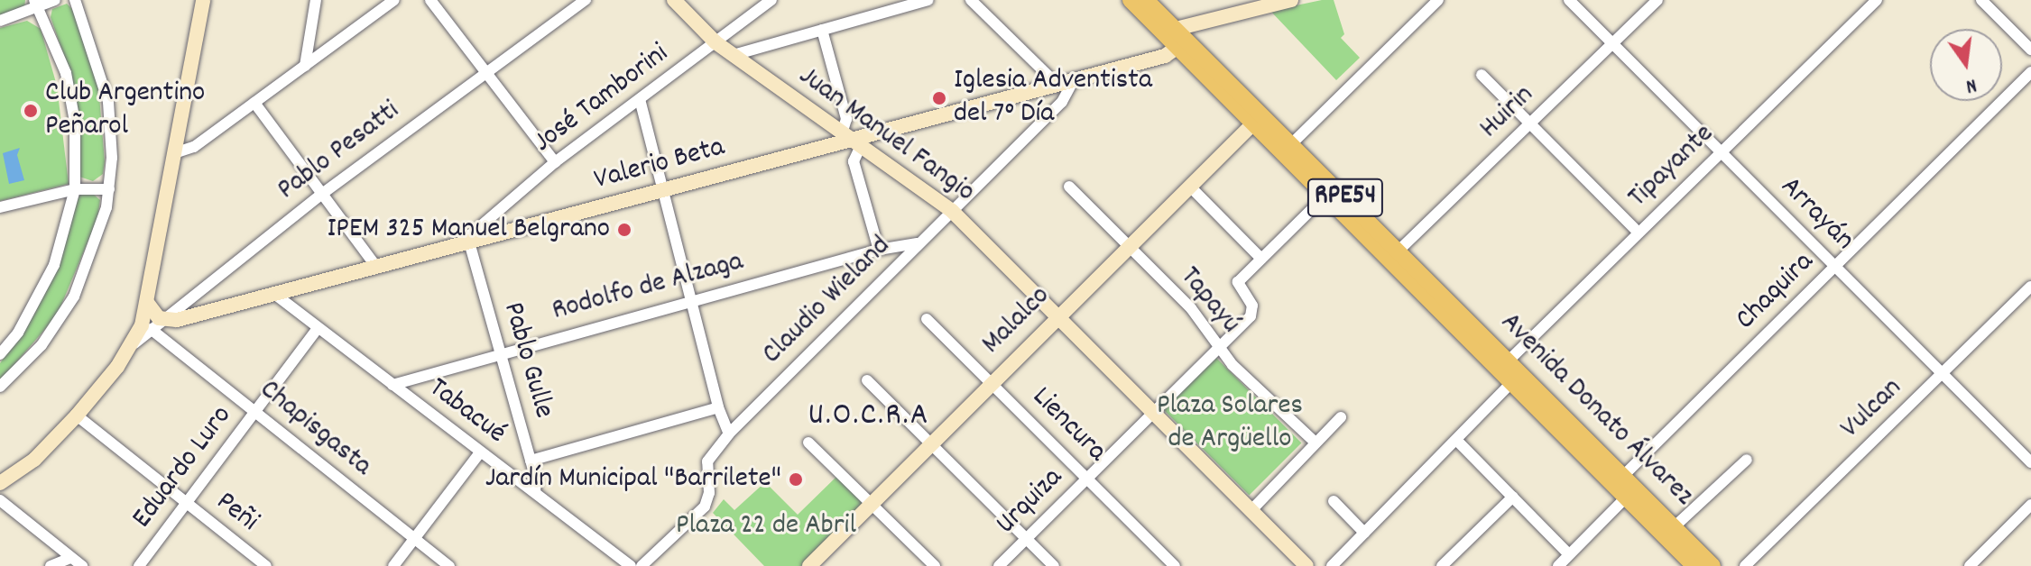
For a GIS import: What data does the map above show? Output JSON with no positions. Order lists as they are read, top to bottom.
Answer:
{
  "streets": {
    "main road": [
      "Juan Manuel Fangio",
      "Pablo Pesatti",
      "Valerio Beta",
      "RPE54",
      "Malalco",
      "Avenida Donato Álvarez"
    ],
    "street": [
      "José Tamborini",
      "Huirin",
      "Tipayante",
      "Arrayán",
      "Rodolfo de Alzaga",
      "Chaquira",
      "Claudio Wieland",
      "Tapayú",
      "Pablo Gulle",
      "Vulcan",
      "Tabacué",
      "Liencura",
      "Chapisgasta",
      "Eduardo Luro",
      "Urquiza",
      "Peñi"
    ]
  },
  "crossings": [
    ["José Tamborini", "Juan Manuel Fangio"],
    ["José Tamborini", "Valerio Beta"],
    ["José Tamborini", "Pablo Gulle"],
    ["Huirin", "Arrayán"],
    ["Huirin", "Avenida Donato Álvarez"],
    ["Juan Manuel Fangio", "Valerio Beta"],
    ["Juan Manuel Fangio", "Claudio Wieland"],
    ["Juan Manuel Fangio", "Malalco"],
    ["Juan Manuel Fangio", "Urquiza"],
    ["Pablo Pesatti", "Valerio Beta"],
    ["Pablo Pesatti", "Chapisgasta"],
    ["Pablo Pesatti", "Peñi"],
    ["Valerio Beta", "Claudio Wieland"],
    ["Valerio Beta", "Pablo Gulle"],
    ["Valerio Beta", "Avenida Donato Álvarez"],
    ["Valerio Beta", "Tabacué"],
    ["Valerio Beta", "Chapisgasta"],
    ["Tipayante", "Arrayán"],
    ["Tipayante", "Avenida Donato Álvarez"],
    ["Arrayán", "Chaquira"],
    ["Arrayán", "Vulcan"],
    ["Rodolfo de Alzaga", "Claudio Wieland"],
    ["Rodolfo de Alzaga", "Pablo Gulle"],
    ["Rodolfo de Alzaga", "Tabacué"],
    ["Chaquira", "Avenida Donato Álvarez"],
    ["Tapayú", "Malalco"],
    ["Tapayú", "Urquiza"],
    ["Malalco", "Avenida Donato Álvarez"],
    ["Malalco", "Liencura"],
    ["Pablo Gulle", "Tabacué"],
    ["Tabacué", "Eduardo Luro"],
    ["Liencura", "Urquiza"],
    ["Chapisgasta", "Eduardo Luro"],
    ["Eduardo Luro", "Peñi"]
  ],
  "districts": ["U.O.C.R.A"],
  "parks": ["Plaza Solares de Argüello", "Plaza 22 de Abril"],
  "places": [
    "Iglesia Adventista del 7° Día",
    "Club Argentino Peñarol",
    "IPEM 325 Manuel Belgrano",
    "Jardín Municipal \"Barrilete\""
  ],
  "north": "bottom"
}
